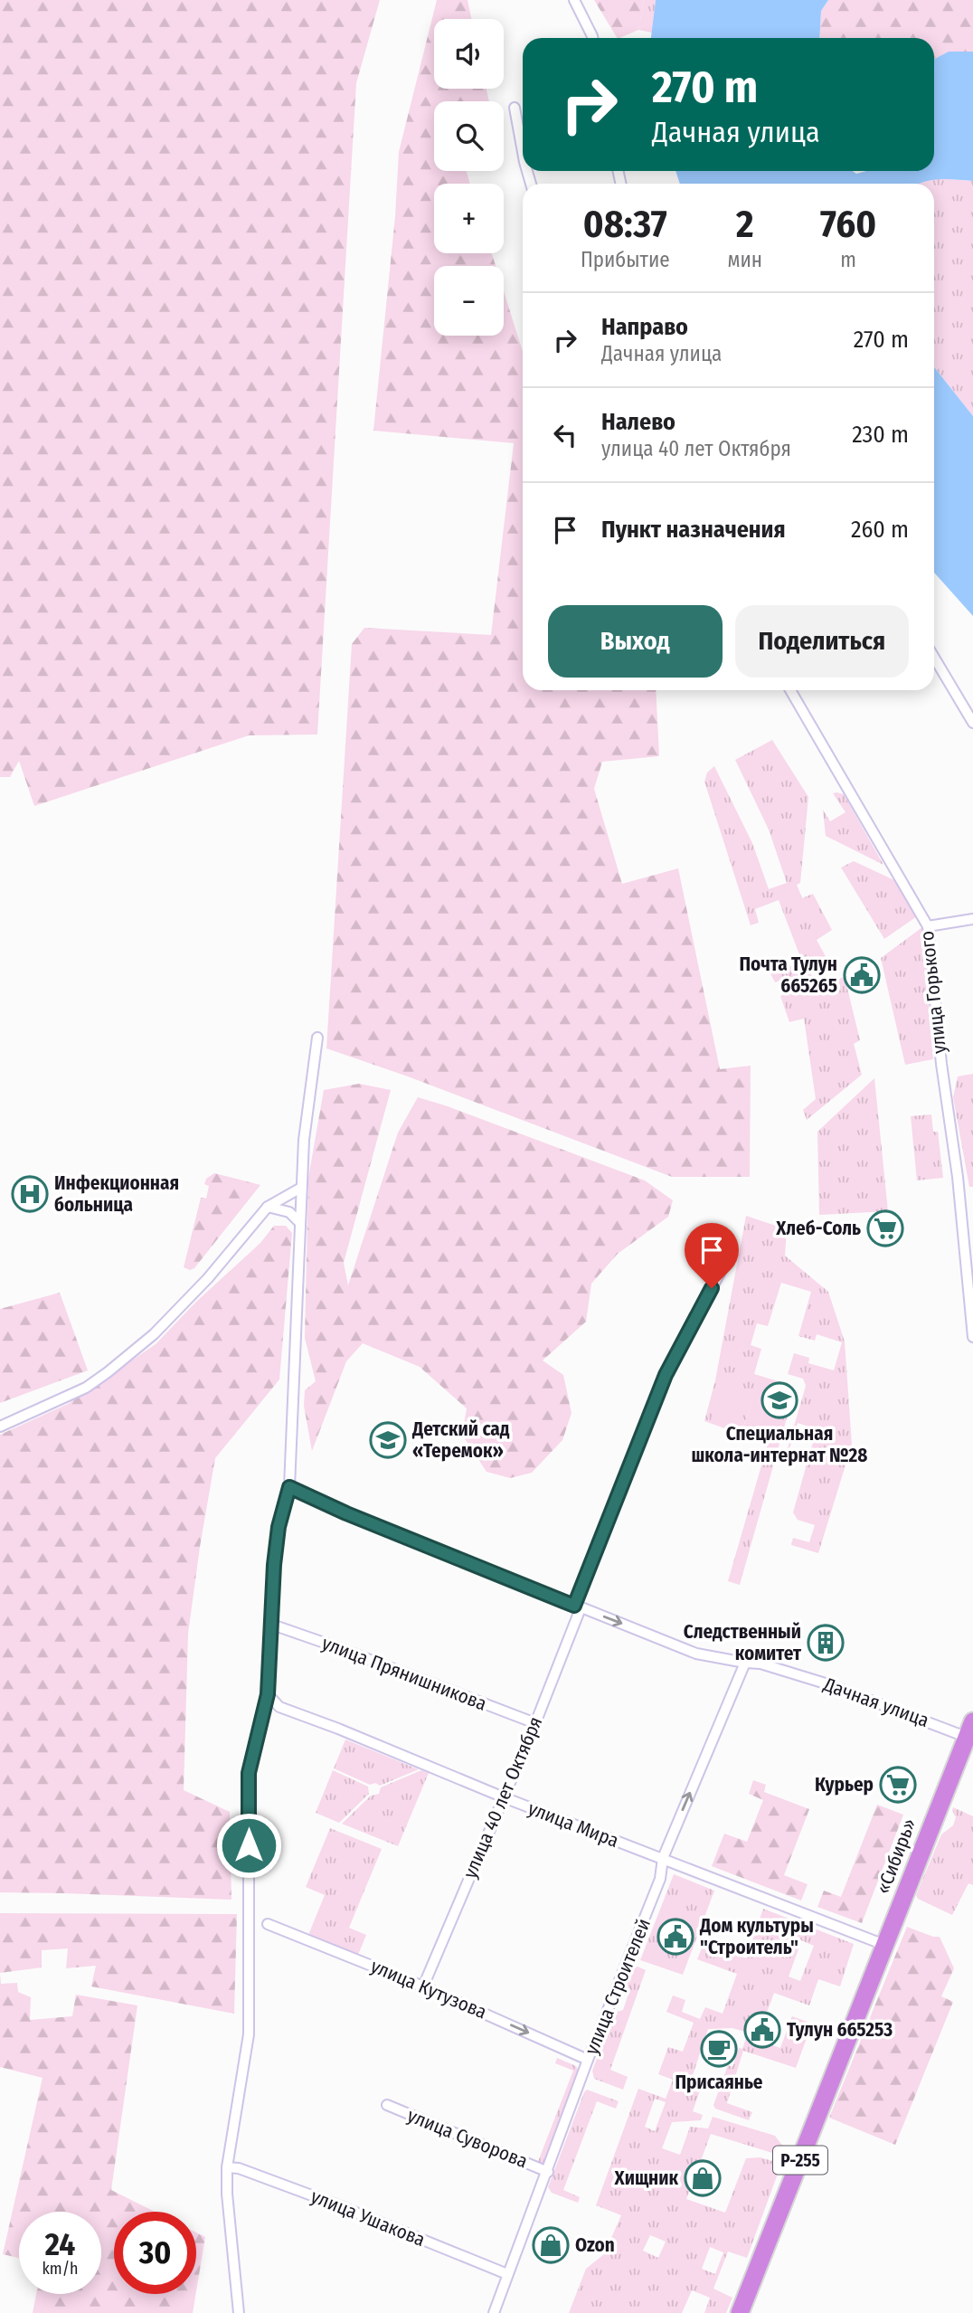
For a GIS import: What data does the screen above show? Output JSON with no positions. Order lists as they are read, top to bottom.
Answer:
{
  "streets": {
    "highway": ["«Сибирь»", "Р-255"],
    "street": [
      "улица Горького",
      "улица Прянишникова",
      "Дачная улица",
      "улица 40 лет Октября",
      "улица Мира",
      "улица Строителей",
      "улица Кутузова",
      "улица Суворова",
      "улица Ушакова"
    ]
  },
  "crossings": [
    ["улица Прянишникова", "улица 40 лет Октября"],
    ["Дачная улица", "улица 40 лет Октября"],
    ["Дачная улица", "«Сибирь»"],
    ["Дачная улица", "улица Строителей"],
    ["улица 40 лет Октября", "улица Мира"],
    ["улица 40 лет Октября", "улица Кутузова"],
    ["улица Мира", "«Сибирь»"],
    ["улица Мира", "улица Строителей"],
    ["улица Строителей", "улица Кутузова"],
    ["улица Строителей", "улица Суворова"],
    ["улица Строителей", "улица Ушакова"]
  ],
  "one_way": ["улица Кутузова"],
  "places": {
    "public building": ["Почта Тулун 665265", "Дом культуры \"Строитель\"", "Тулун 665253"],
    "hospital": ["Инфекционная больница"],
    "supermarket": ["Хлеб-Соль", "Курьер"],
    "school or university": ["Специальная школа-интернат №28", "Детский сад «Теремок»"],
    "building": ["Следственный комитет"],
    "cafe": ["Присаянье"],
    "shop": ["Хищник", "Ozon"]
  },
  "page": {
    "map_buttons": ["+", "−"],
    "turn": ["270 m", "Дачная улица"],
    "eta": [
      "08:37",
      "Прибытие",
      "2",
      "мин",
      "760",
      "m"
    ],
    "list": [
      {
        "name": "Направо",
        "note": "Дачная улица",
        "value": "270 m"
      },
      {
        "name": "Налево",
        "note": "улица 40 лет Октября",
        "value": "230 m"
      },
      {
        "name": "Пункт назначения",
        "value": "260 m"
      }
    ],
    "buttons": ["Выход", "Поделиться"],
    "speed": "24 km/h",
    "limit": "30"
  }
}
